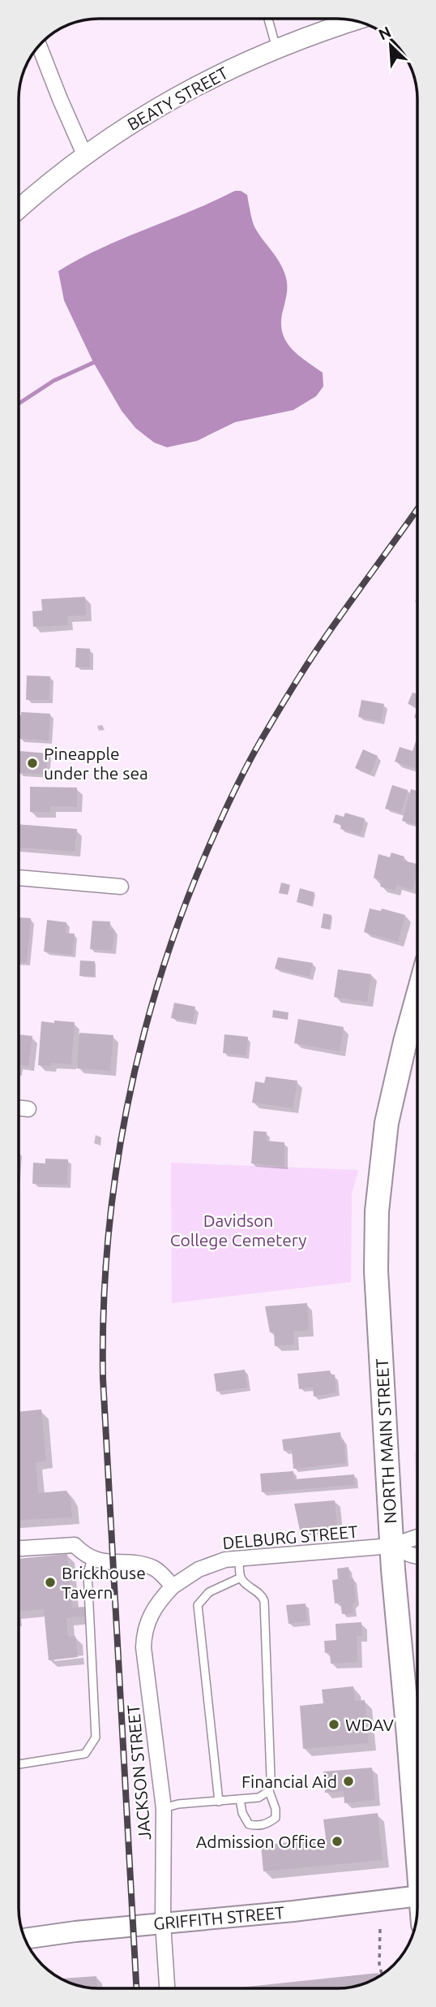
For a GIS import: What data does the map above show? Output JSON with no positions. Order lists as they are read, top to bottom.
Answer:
{
  "streets": {
    "main road": ["NORTH MAIN STREET", "GRIFFITH STREET"],
    "street": ["BEATY STREET", "DELBURG STREET", "JACKSON STREET"]
  },
  "crossings": [
    ["NORTH MAIN STREET", "DELBURG STREET"],
    ["DELBURG STREET", "JACKSON STREET"],
    ["JACKSON STREET", "GRIFFITH STREET"]
  ],
  "parks": ["Davidson College Cemetery"],
  "places": [
    "Pineapple under the sea",
    "Brickhouse Tavern",
    "WDAV",
    "Financial Aid",
    "Admission Office"
  ],
  "north": "top left"
}
